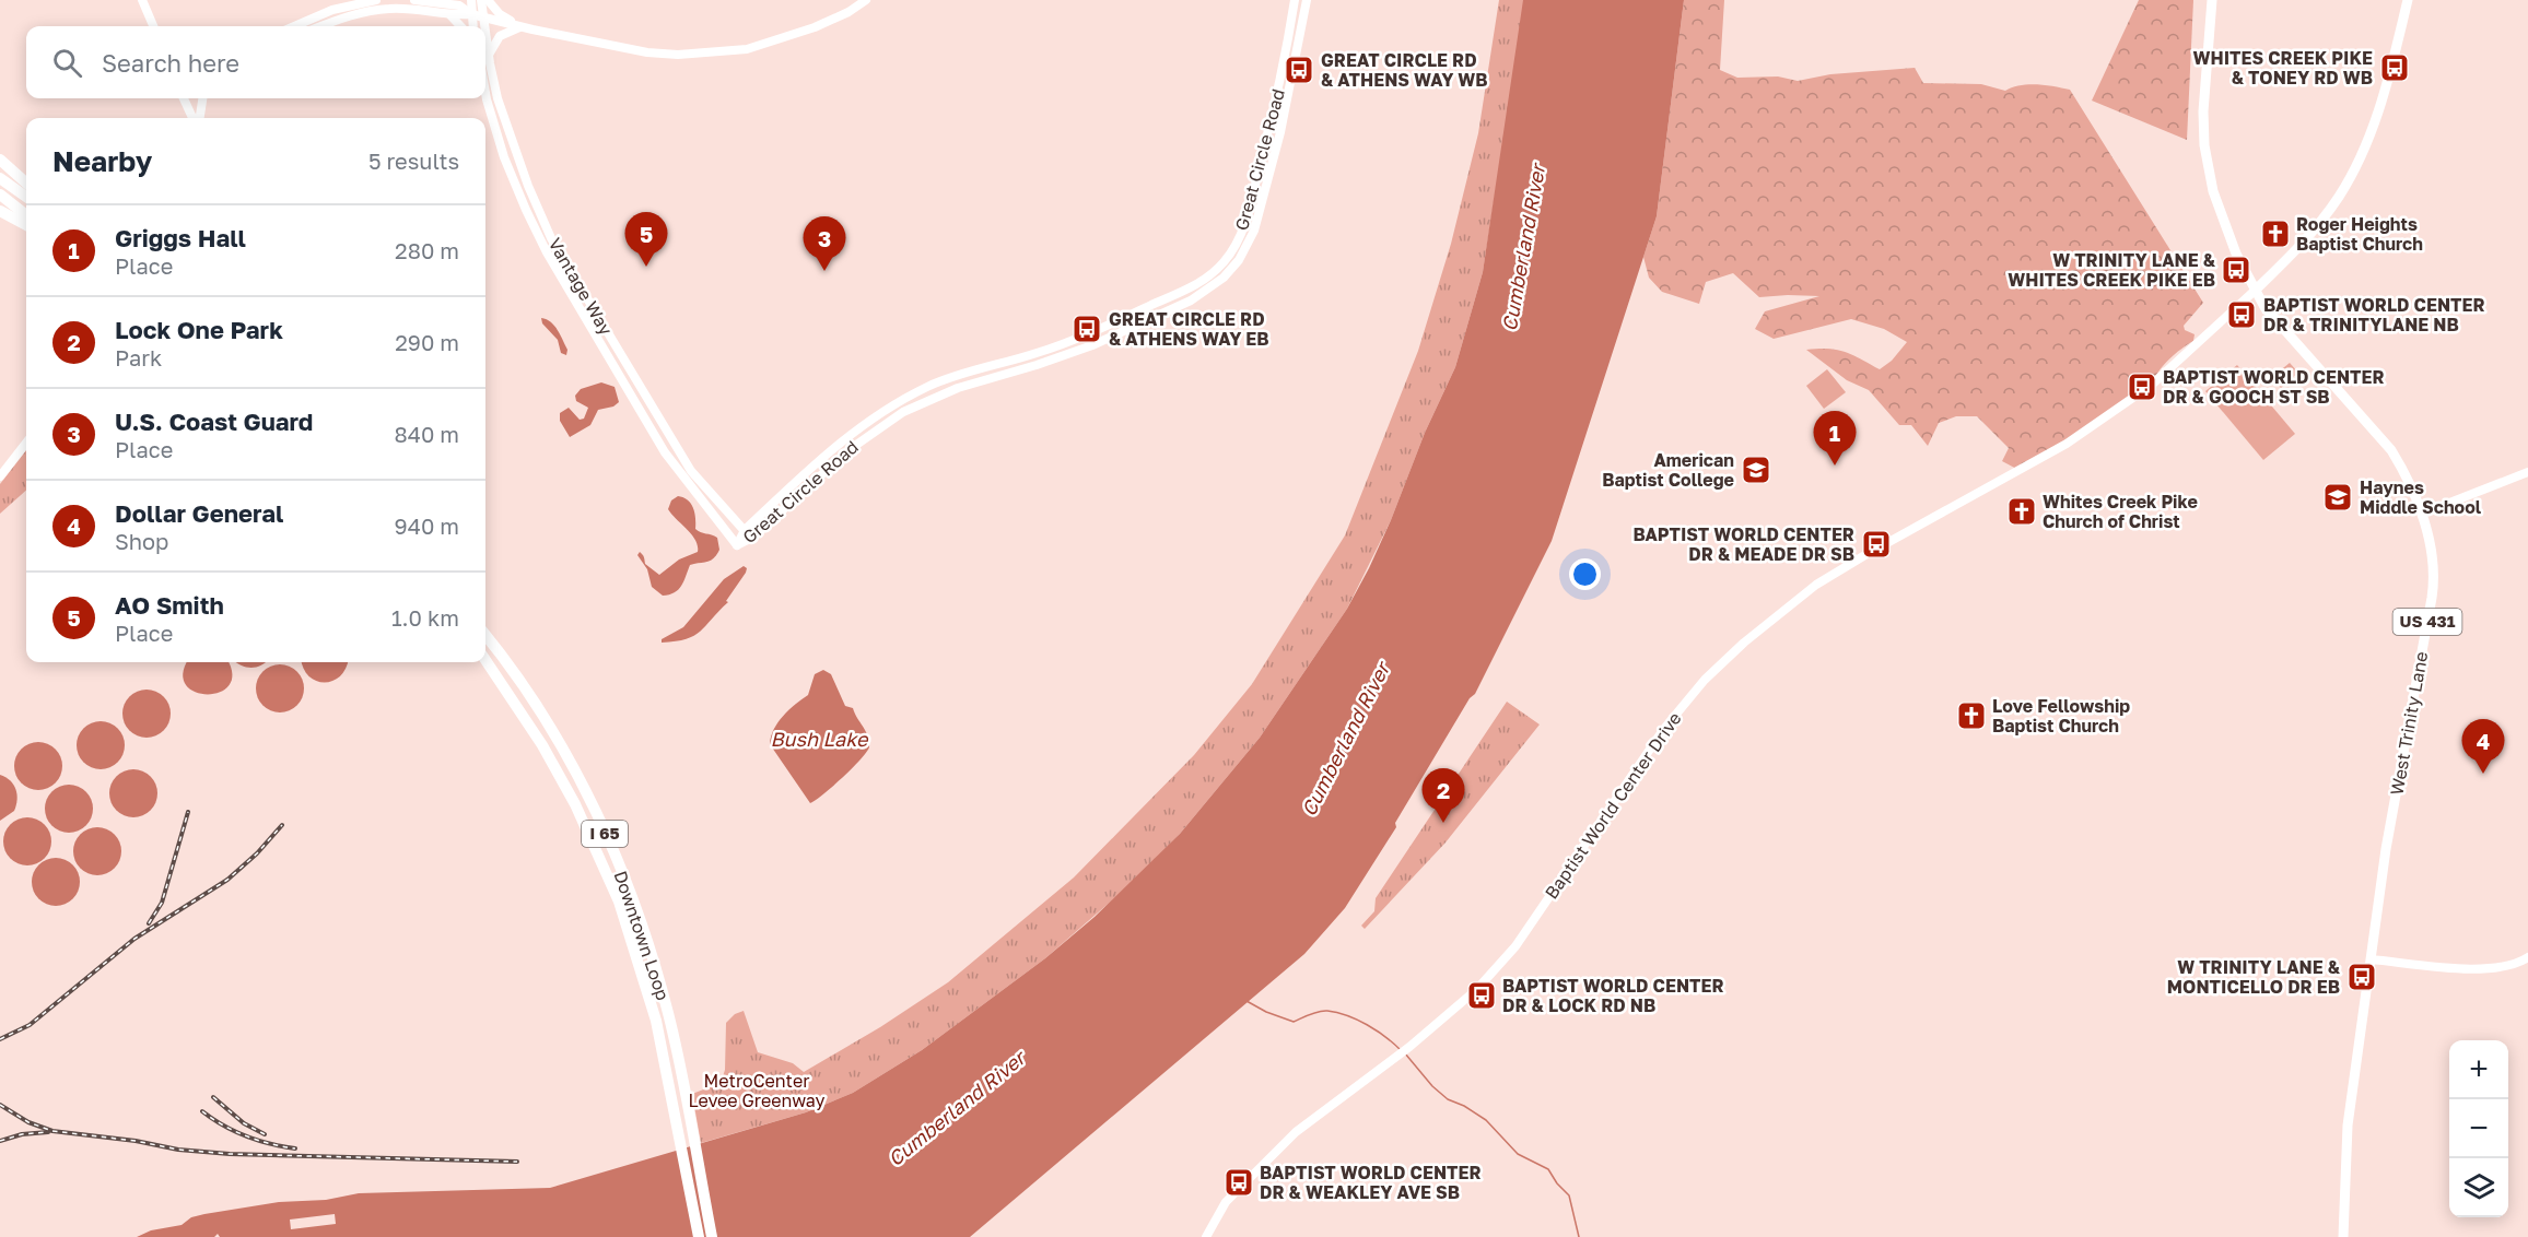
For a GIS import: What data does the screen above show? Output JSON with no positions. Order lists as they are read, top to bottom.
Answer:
{
  "streets": {
    "highway": ["I 65", "Downtown Loop"],
    "main road": ["US 431", "West Trinity Lane"],
    "street": ["Great Circle Road", "Vantage Way", "Baptist World Center Drive"]
  },
  "crossings": [
    ["Great Circle Road", "Vantage Way"],
    ["West Trinity Lane", "Baptist World Center Drive"]
  ],
  "water": ["Cumberland River", "Bush Lake"],
  "parks": ["MetroCenter Levee Greenway"],
  "places": {
    "bus stop": [
      "WHITES CREEK PIKE & TONEY RD WB",
      "GREAT CIRCLE RD & ATHENS WAY WB",
      "W TRINITY LANE & WHITES CREEK PIKE EB",
      "BAPTIST WORLD CENTER DR & TRINITYLANE NB",
      "GREAT CIRCLE RD & ATHENS WAY EB",
      "BAPTIST WORLD CENTER DR & GOOCH ST SB",
      "BAPTIST WORLD CENTER DR & MEADE DR SB",
      "W TRINITY LANE & MONTICELLO DR EB",
      "BAPTIST WORLD CENTER DR & LOCK RD NB",
      "BAPTIST WORLD CENTER DR & WEAKLEY AVE SB"
    ],
    "church": ["Roger Heights Baptist Church", "Whites Creek Pike Church of Christ", "Love Fellowship Baptist Church"],
    "school or university": ["American Baptist College", "Haynes Middle School"]
  },
  "page": {
    "search": "Search here",
    "heading": ["Nearby", "5 results"],
    "list": [
      {
        "mark": "1",
        "name": "Griggs Hall",
        "note": "Place",
        "value": "280 m"
      },
      {
        "mark": "2",
        "name": "Lock One Park",
        "note": "Park",
        "value": "290 m"
      },
      {
        "mark": "3",
        "name": "U.S. Coast Guard",
        "note": "Place",
        "value": "840 m"
      },
      {
        "mark": "4",
        "name": "Dollar General",
        "note": "Shop",
        "value": "940 m"
      },
      {
        "mark": "5",
        "name": "AO Smith",
        "note": "Place",
        "value": "1.0 km"
      }
    ],
    "pins": [
      "5",
      "3",
      "1",
      "4",
      "2"
    ],
    "map_buttons": ["+", "−"]
  }
}
